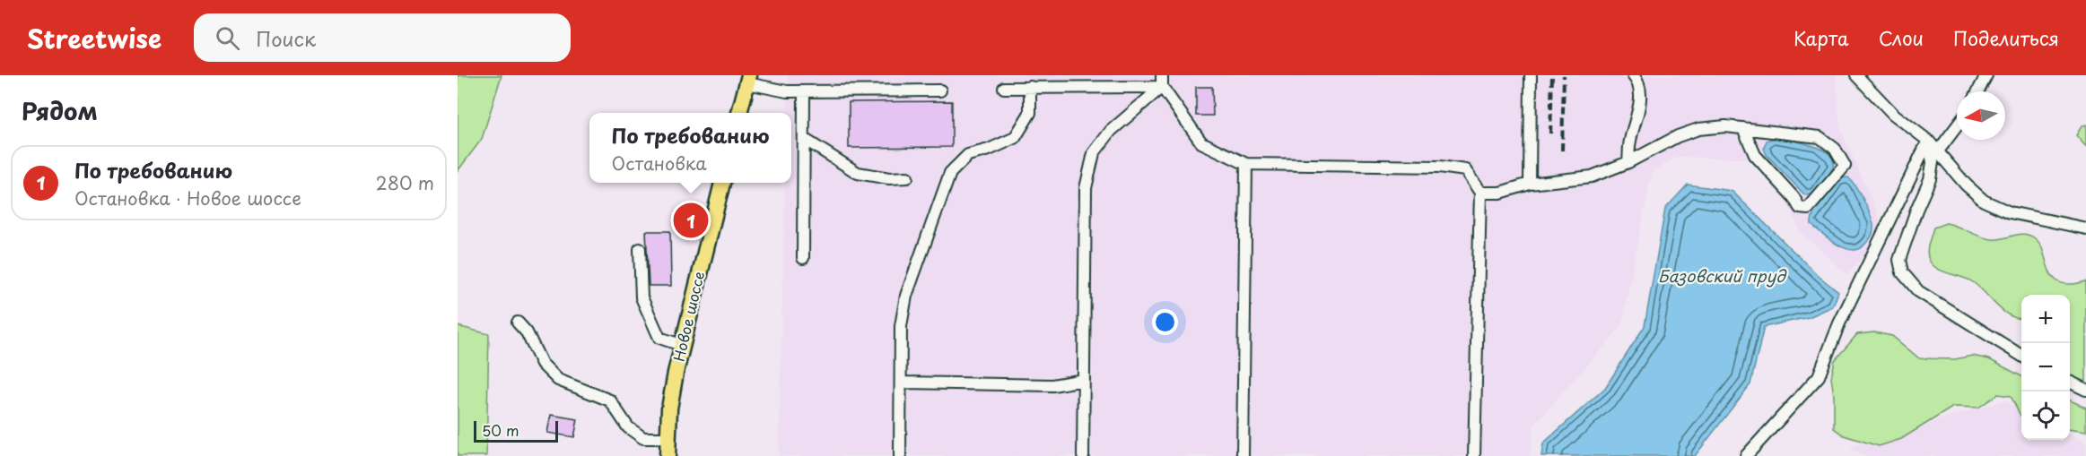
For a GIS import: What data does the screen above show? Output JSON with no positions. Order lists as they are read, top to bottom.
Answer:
{
  "streets": {
    "main road": ["Новое шоссе"]
  },
  "water": ["Базовский пруд"],
  "scale_bar": "50 m",
  "north": "left",
  "page": {
    "header": "Streetwise",
    "search": "Поиск",
    "nav": ["Карта", "Слои", "Поделиться"],
    "heading": "Рядом",
    "popup": ["По требованию", "Остановка"],
    "list": [
      {
        "mark": "1",
        "name": "По требованию",
        "note": "Остановка · Новое шоссе",
        "value": "280 m"
      }
    ],
    "pins": "1",
    "map_buttons": ["+", "−"],
    "scale": "50 m"
  }
}
